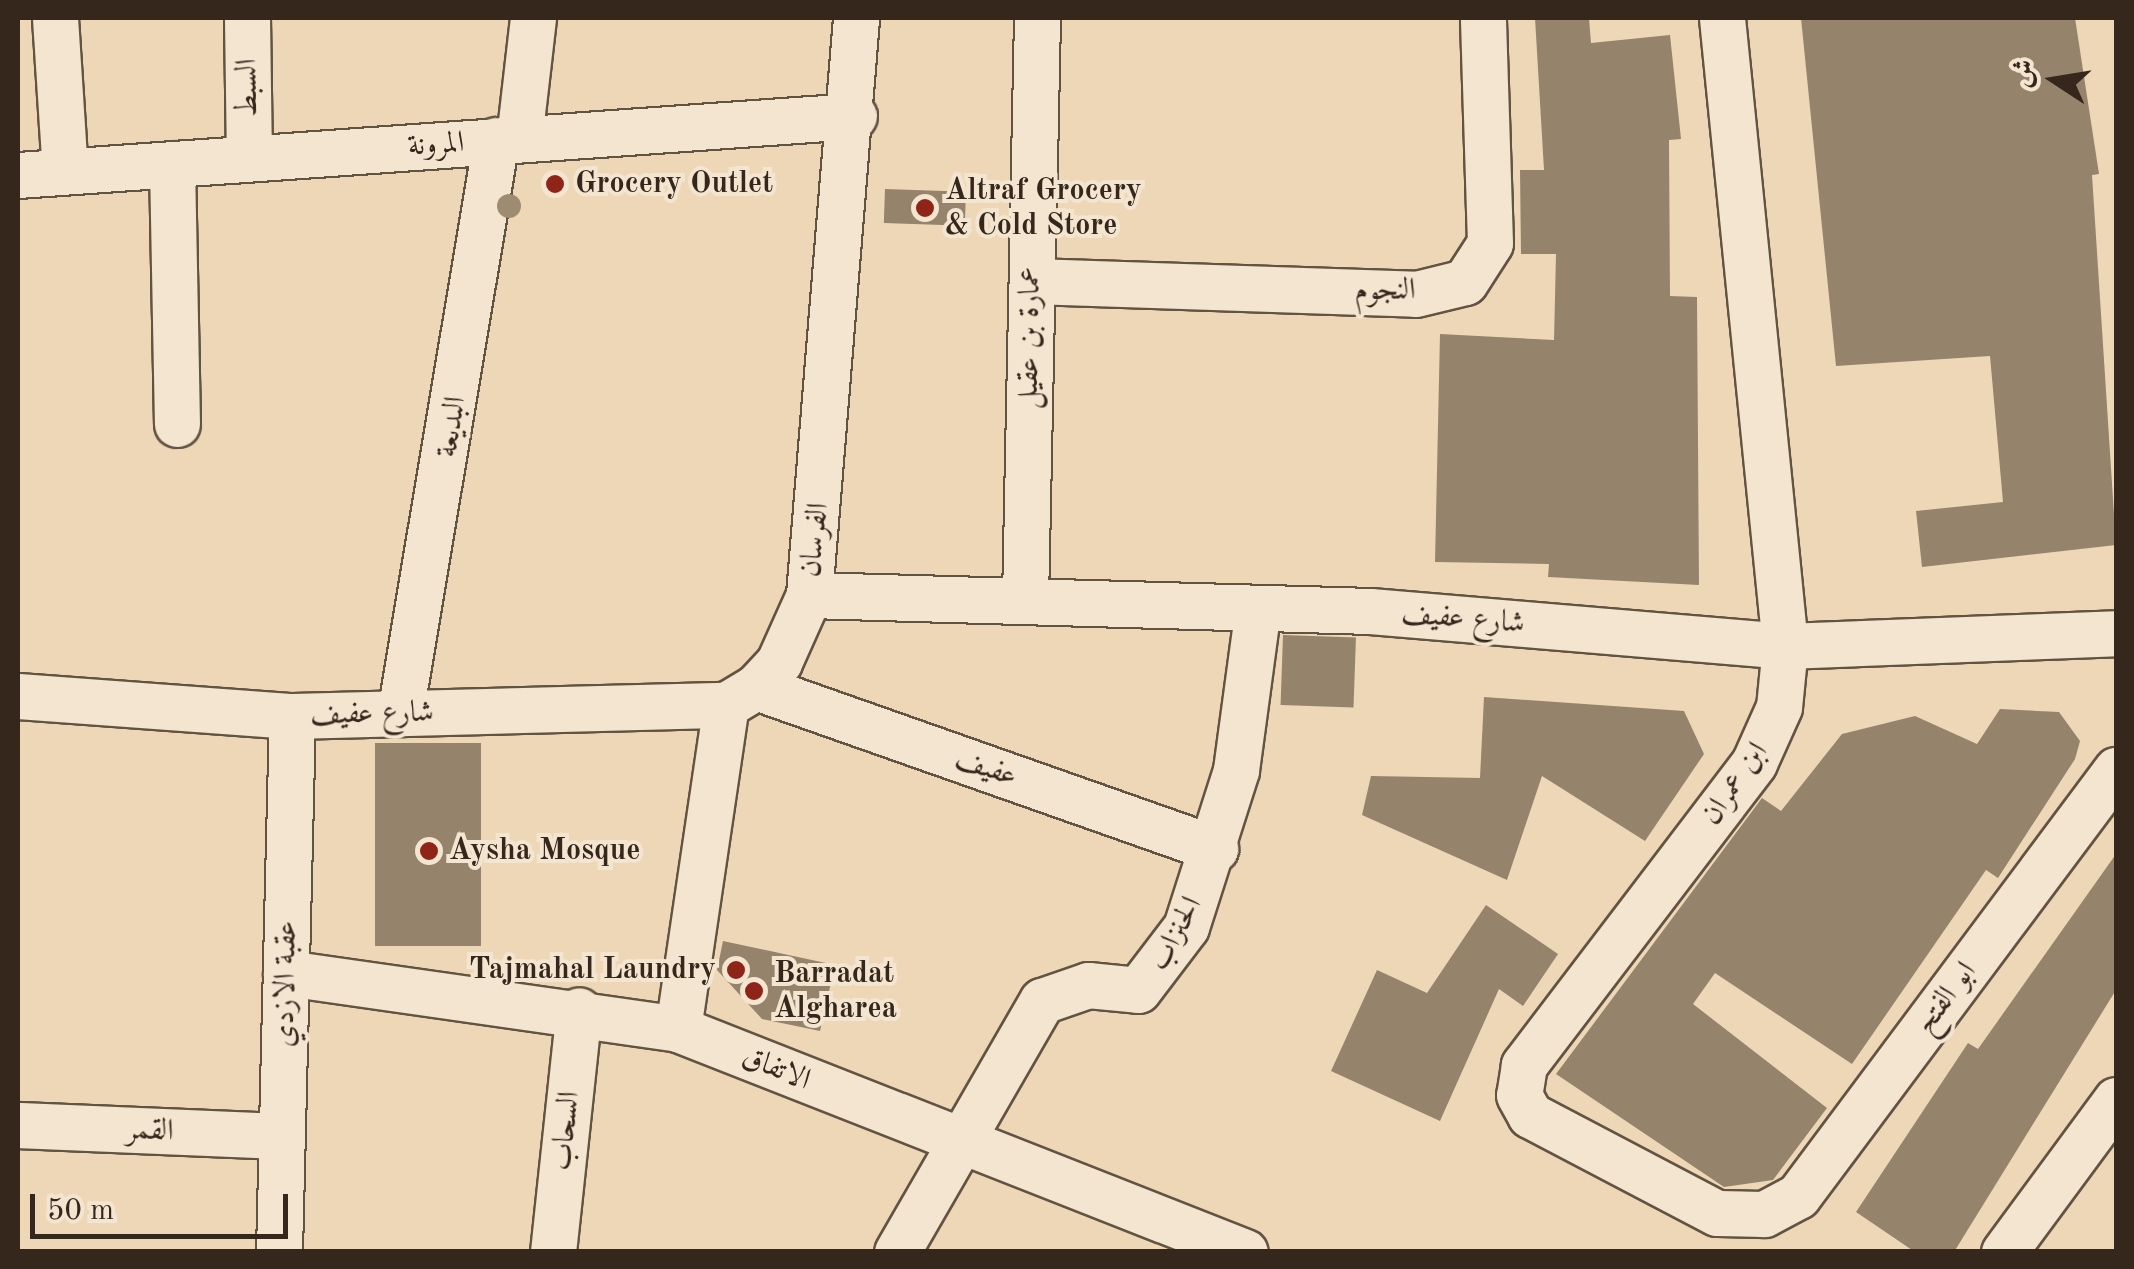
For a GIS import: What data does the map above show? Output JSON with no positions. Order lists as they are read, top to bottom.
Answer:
{
  "streets": {
    "street": [
      "السبط",
      "المرونة",
      "النجوم",
      "عمارة بن عقيل",
      "البديعة",
      "الفرسان",
      "شارع عفيف",
      "عفيف",
      "ابن عمران",
      "الحنزاب",
      "عقبة الازدي",
      "ابو الفتح",
      "الاتفاق",
      "القمر",
      "السحاب"
    ]
  },
  "crossings": [
    ["السبط", "المرونة"],
    ["المرونة", "البديعة"],
    ["المرونة", "الفرسان"],
    ["النجوم", "عمارة بن عقيل"],
    ["عمارة بن عقيل", "شارع عفيف"],
    ["البديعة", "شارع عفيف"],
    ["الفرسان", "شارع عفيف"],
    ["الفرسان", "عفيف"],
    ["الفرسان", "الاتفاق"],
    ["شارع عفيف", "عفيف"],
    ["شارع عفيف", "ابن عمران"],
    ["شارع عفيف", "الحنزاب"],
    ["شارع عفيف", "عقبة الازدي"],
    ["عفيف", "الحنزاب"],
    ["ابن عمران", "ابو الفتح"],
    ["الحنزاب", "الاتفاق"],
    ["عقبة الازدي", "الاتفاق"],
    ["عقبة الازدي", "القمر"],
    ["الاتفاق", "السحاب"]
  ],
  "places": [
    "Grocery Outlet",
    "Altraf Grocery & Cold Store",
    "Aysha Mosque",
    "Tajmahal Laundry",
    "Barradat Algharea"
  ],
  "scale_bar": "50 m",
  "north": "left"
}
